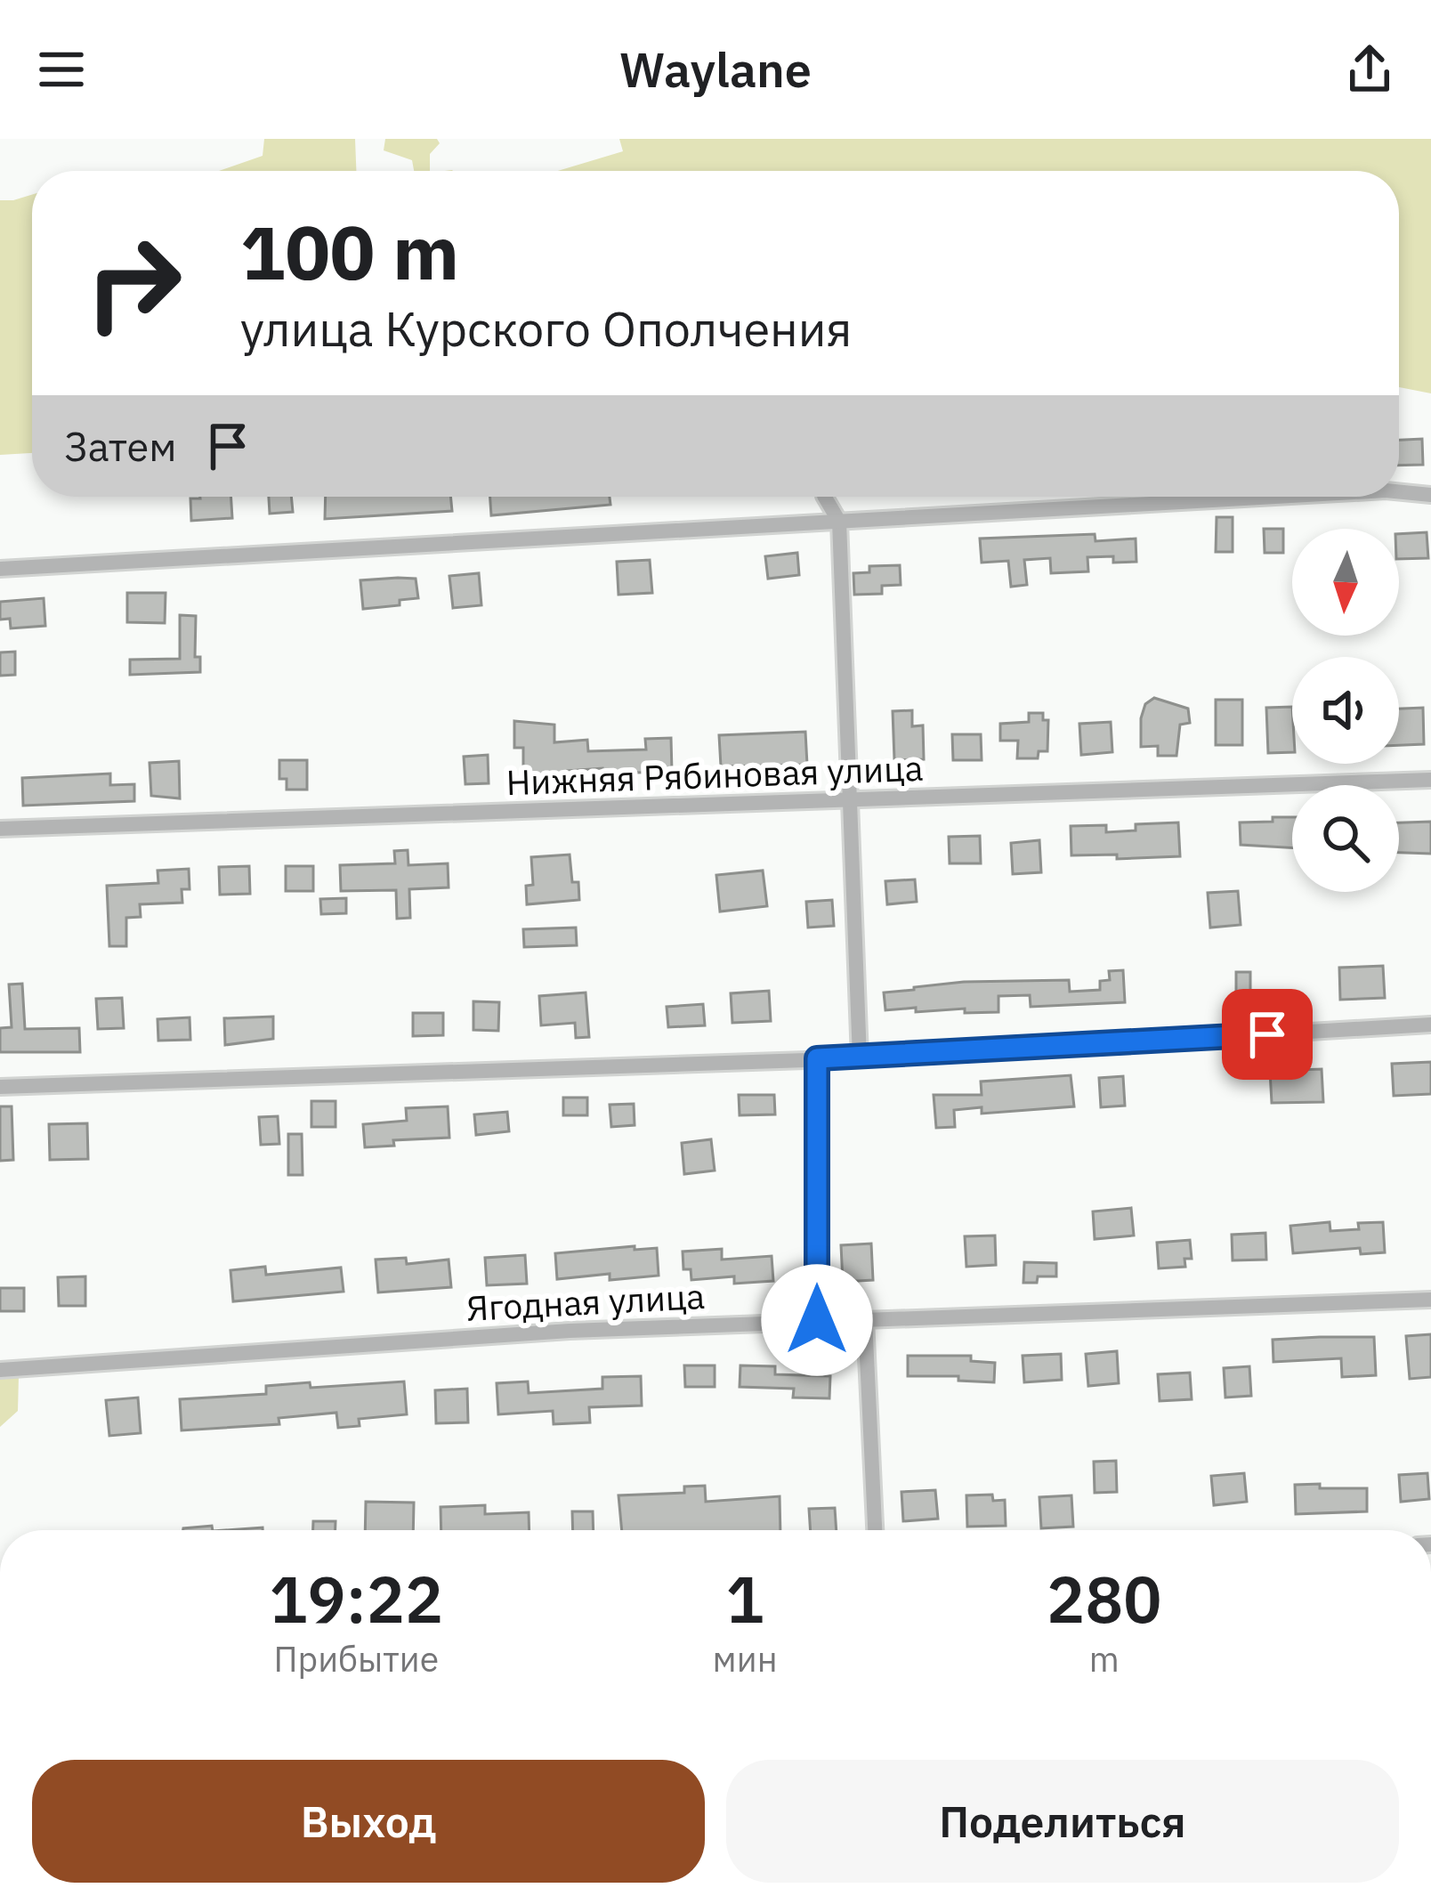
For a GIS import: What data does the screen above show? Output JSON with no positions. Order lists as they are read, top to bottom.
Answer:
{
  "streets": {
    "street": ["Нижняя Рябиновая улица", "Ягодная улица"]
  },
  "north": "bottom",
  "page": {
    "header": "Waylane",
    "turn": ["100 m", "улица Курского Ополчения"],
    "then": "Затем",
    "eta": [
      "19:22",
      "Прибытие",
      "1",
      "мин",
      "280",
      "m"
    ],
    "buttons": ["Выход", "Поделиться"]
  }
}
